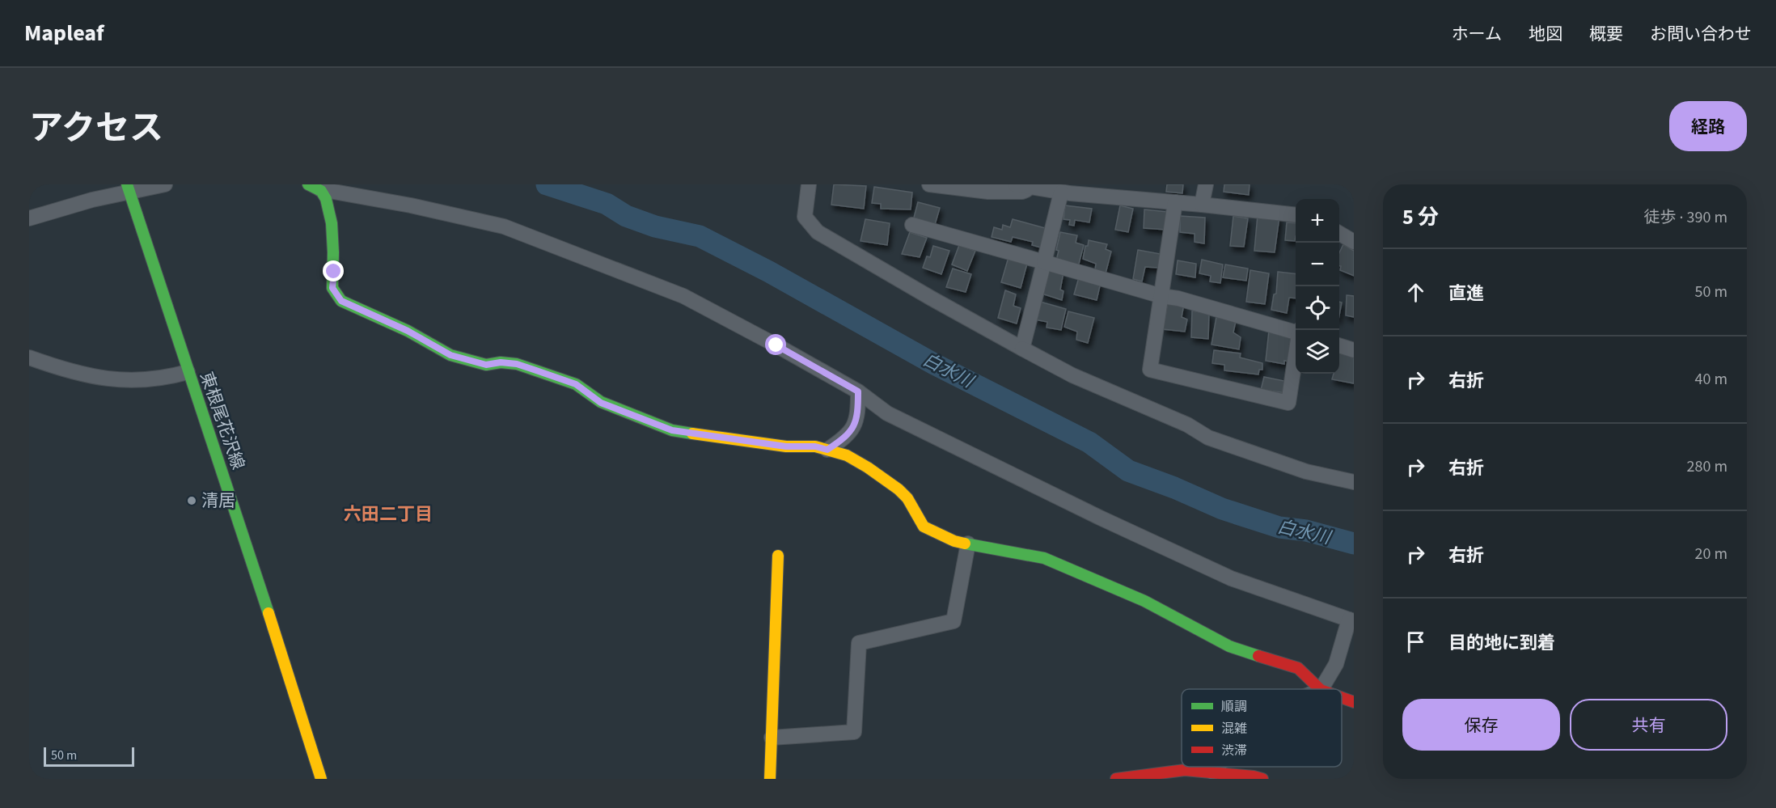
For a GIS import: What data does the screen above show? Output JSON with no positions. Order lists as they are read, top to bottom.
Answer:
{
  "streets": {
    "street": ["東根尾花沢線"]
  },
  "districts": ["六田二丁目"],
  "water": ["白水川"],
  "places": ["清居"],
  "legend": ["順調", "混雑", "渋滞"],
  "scale_bar": "50 m",
  "page": {
    "header": "Mapleaf",
    "nav": [
      "ホーム",
      "地図",
      "概要",
      "お問い合わせ"
    ],
    "title": "アクセス",
    "buttons": [
      "経路",
      ["保存", "共有"]
    ],
    "heading": ["5 分", "徒歩 · 390 m"],
    "map_buttons": ["+", "−"],
    "list": [
      ["直進", "50 m"],
      ["右折", "40 m"],
      ["右折", "280 m"],
      ["右折", "20 m"],
      "目的地に到着"
    ],
    "scale": "50 m"
  }
}
